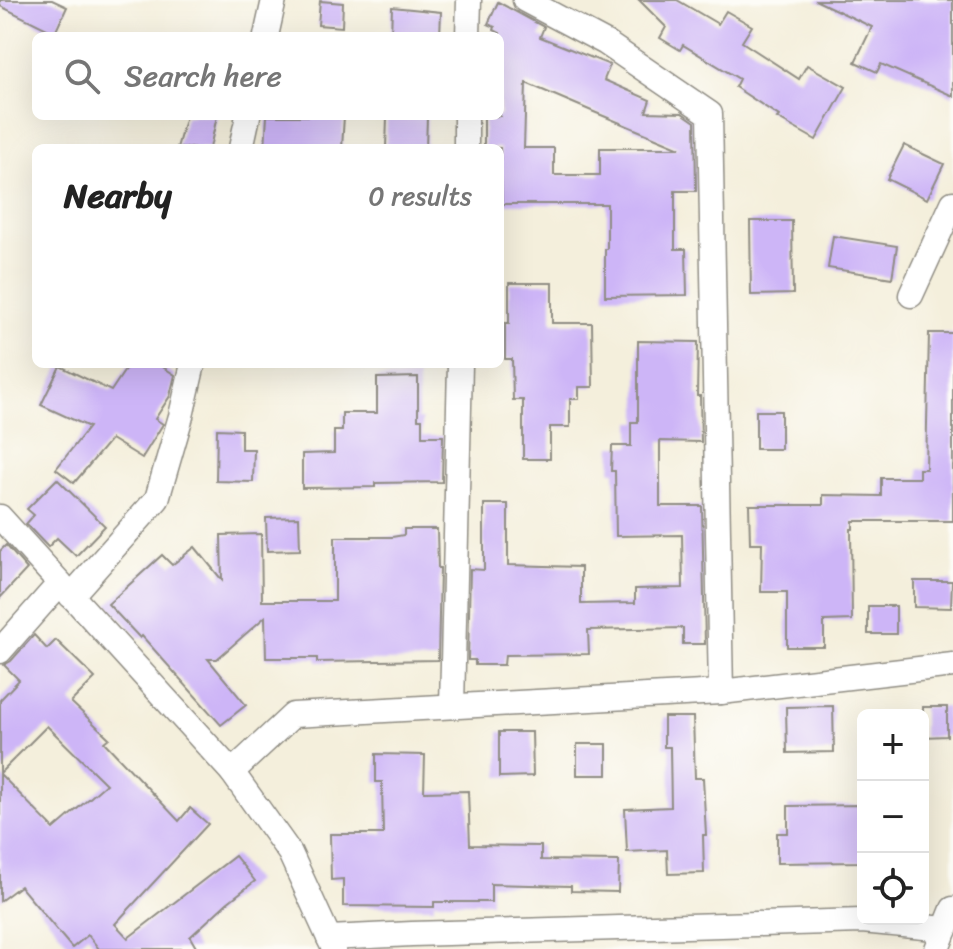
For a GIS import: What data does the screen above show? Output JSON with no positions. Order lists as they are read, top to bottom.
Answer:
{
  "page": {
    "search": "Search here",
    "heading": ["Nearby", "0 results"],
    "map_buttons": ["+", "−"]
  }
}
